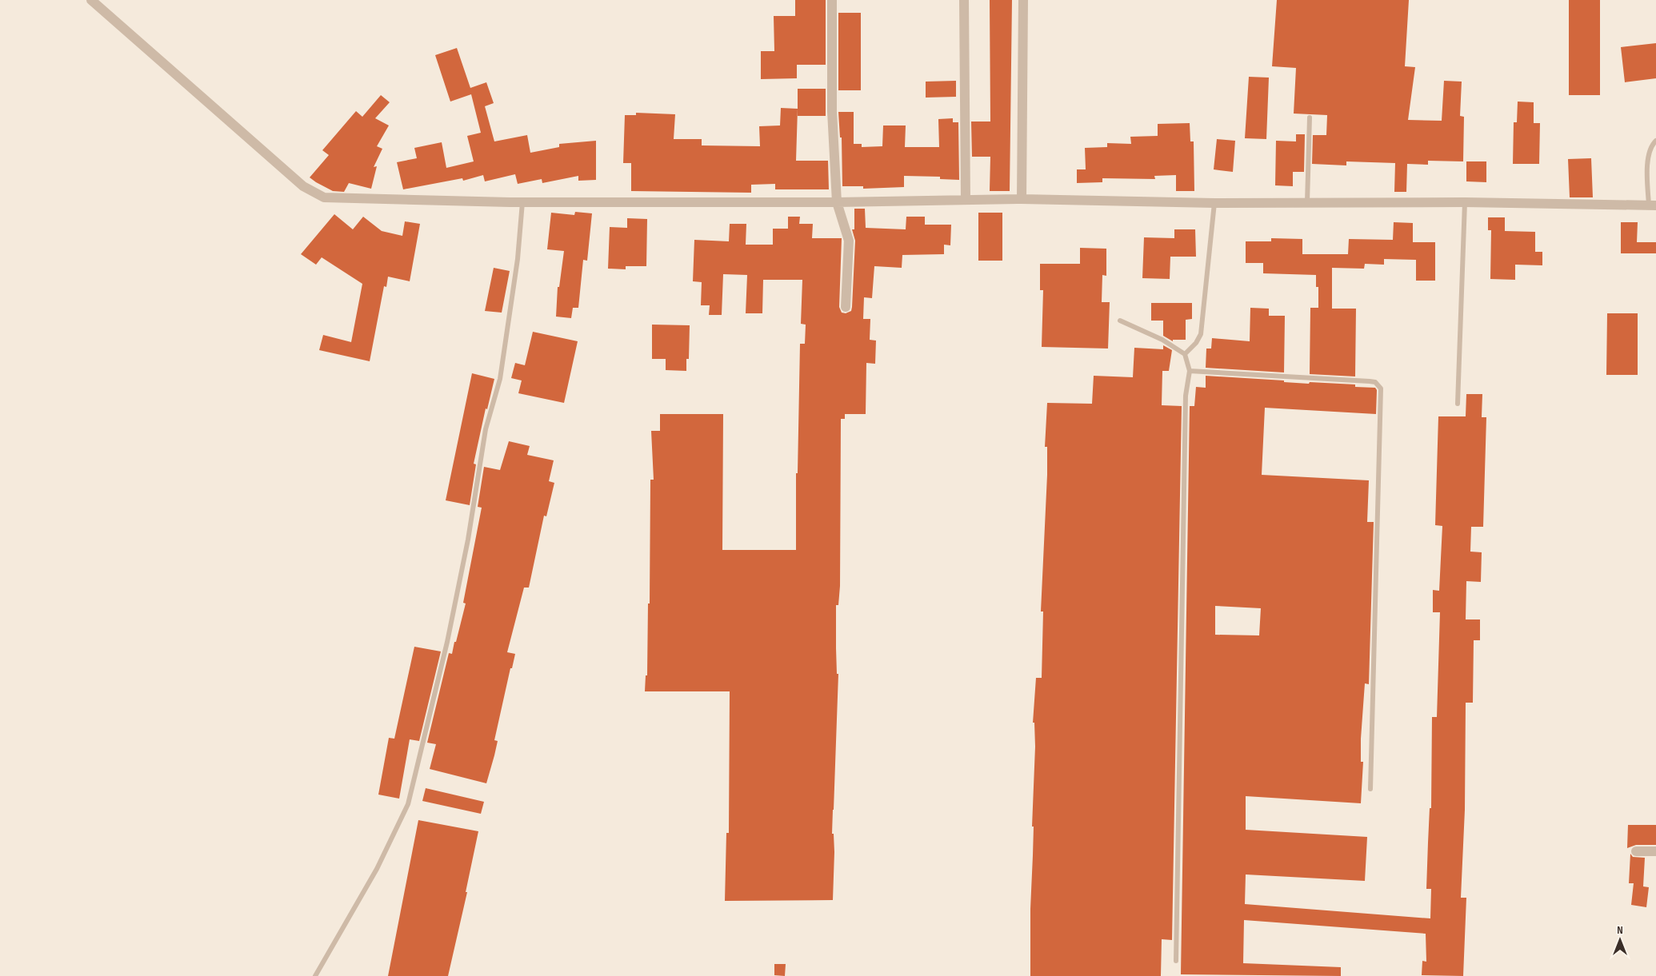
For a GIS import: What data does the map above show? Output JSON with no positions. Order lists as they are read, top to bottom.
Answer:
{
  "north": "top"
}
